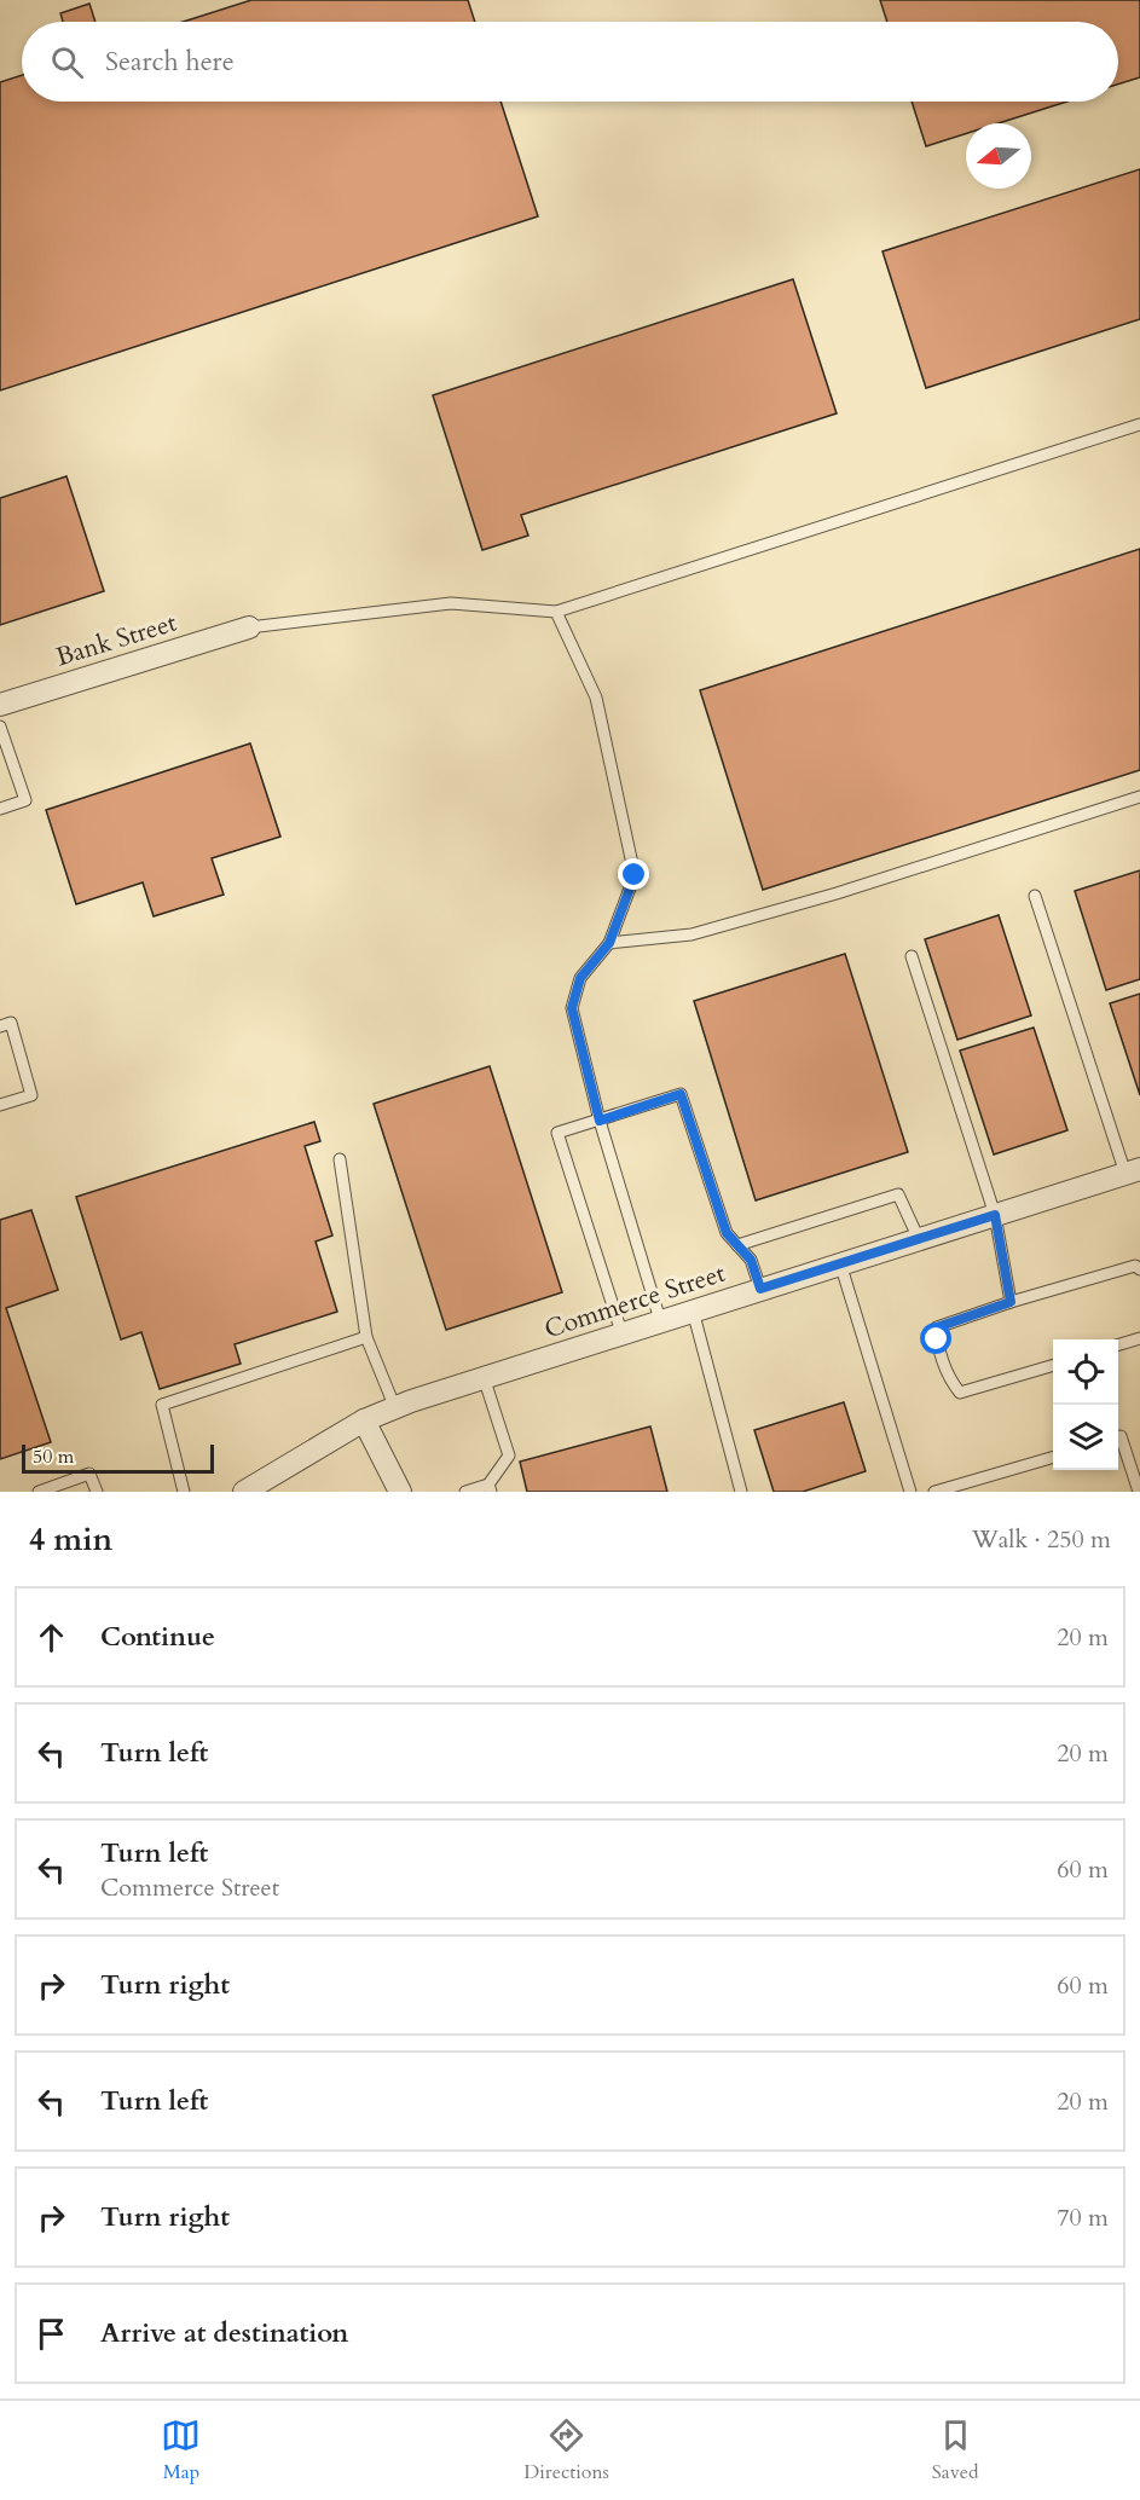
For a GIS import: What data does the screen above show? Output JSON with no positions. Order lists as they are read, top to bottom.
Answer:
{
  "streets": {
    "street": ["Bank Street", "Commerce Street"]
  },
  "scale_bar": "50 m",
  "north": "left",
  "page": {
    "search": "Search here",
    "scale": "50 m",
    "heading": ["4 min", "Walk · 250 m"],
    "list": [
      ["Continue", "20 m"],
      ["Turn left", "20 m"],
      ["Turn left", "Commerce Street", "60 m"],
      ["Turn right", "60 m"],
      ["Turn left", "20 m"],
      ["Turn right", "70 m"],
      "Arrive at destination"
    ],
    "nav": ["Map", "Directions", "Saved"]
  }
}
